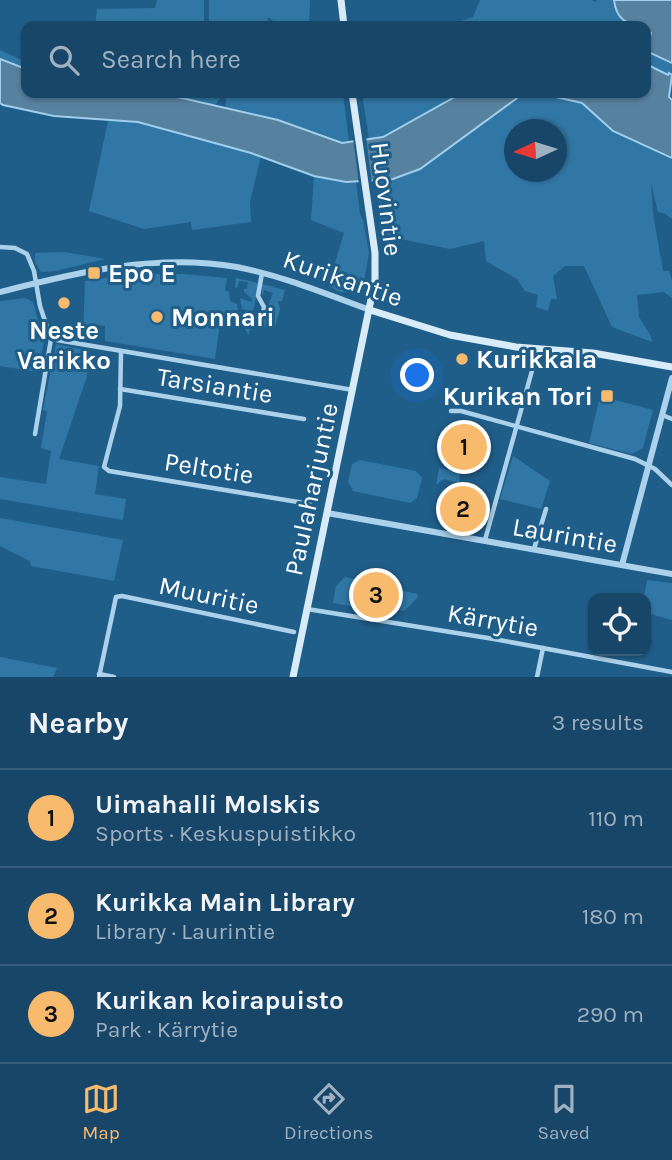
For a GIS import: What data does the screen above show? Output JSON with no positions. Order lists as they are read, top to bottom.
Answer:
{
  "streets": {
    "main road": ["Huovintie", "Kurikantie", "Paulaharjuntie"],
    "street": [
      "Tarsiantie",
      "Peltotie",
      "Laurintie",
      "Muuritie",
      "Kärrytie"
    ]
  },
  "crossings": [
    ["Huovintie", "Kurikantie"],
    ["Huovintie", "Paulaharjuntie"],
    ["Kurikantie", "Paulaharjuntie"],
    ["Tarsiantie", "Peltotie"],
    ["Paulaharjuntie", "Laurintie"],
    ["Paulaharjuntie", "Kärrytie"]
  ],
  "places": {
    "transit": ["Epo E", "Kurikan Tori"],
    "other": ["Neste Varikko", "Monnari", "Kurikkala"]
  },
  "north": "left",
  "page": {
    "search": "Search here",
    "pins": ["1", "2", "3"],
    "heading": ["Nearby", "3 results"],
    "list": [
      {
        "mark": "1",
        "name": "Uimahalli Molskis",
        "note": "Sports · Keskuspuistikko",
        "value": "110 m"
      },
      {
        "mark": "2",
        "name": "Kurikka Main Library",
        "note": "Library · Laurintie",
        "value": "180 m"
      },
      {
        "mark": "3",
        "name": "Kurikan koirapuisto",
        "note": "Park · Kärrytie",
        "value": "290 m"
      }
    ],
    "nav": ["Map", "Directions", "Saved"]
  }
}
